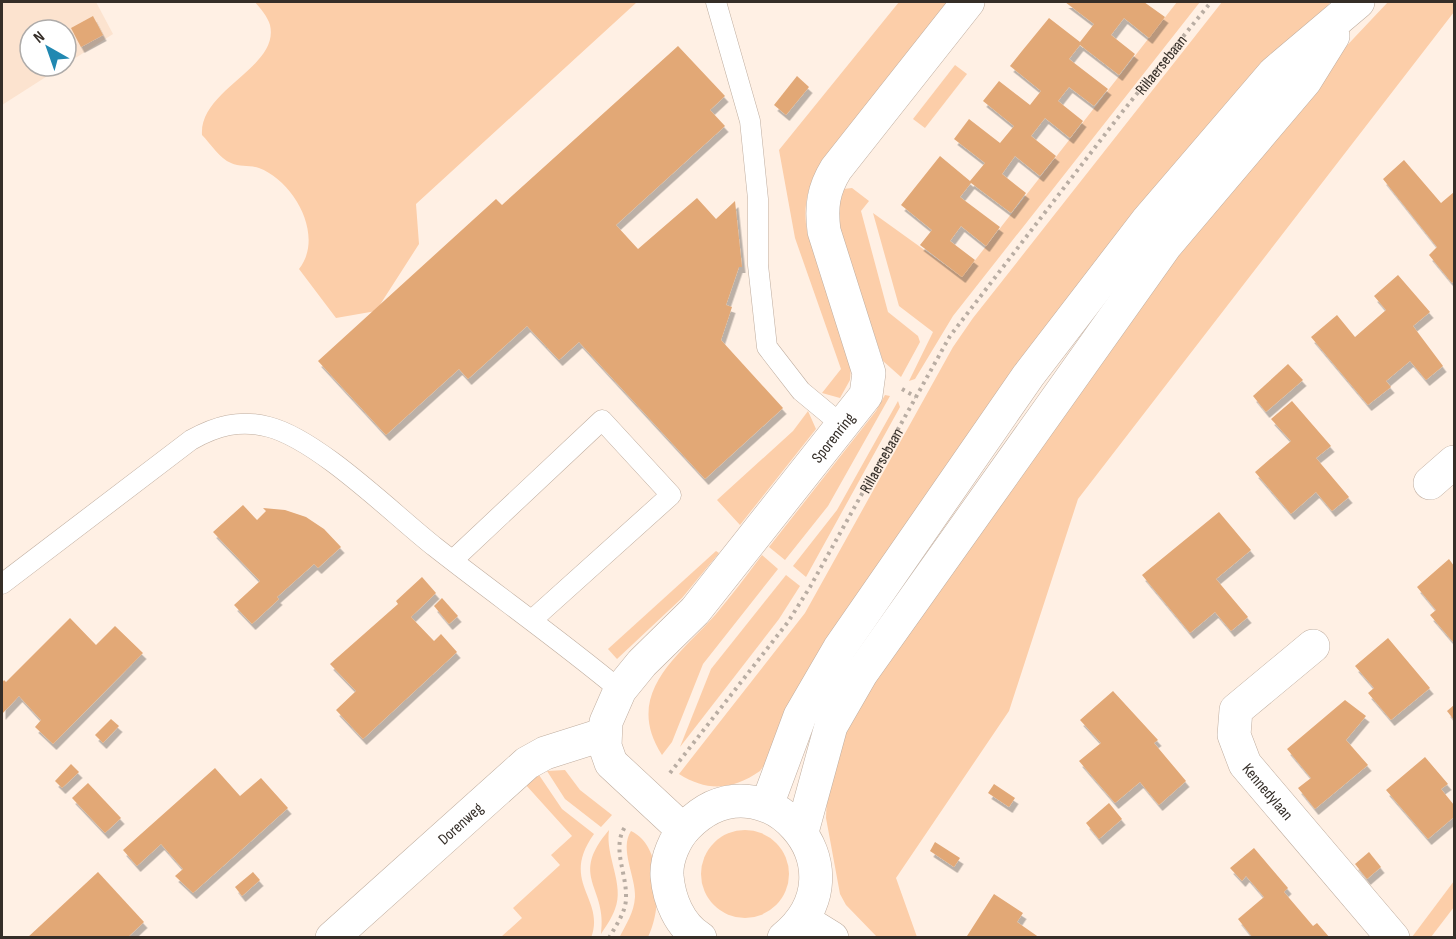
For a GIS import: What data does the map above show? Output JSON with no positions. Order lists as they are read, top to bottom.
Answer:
{
  "streets": {
    "street": ["Sporenring", "Kennedylaan", "Dorenweg"],
    "path": ["Rillaersebaan"]
  },
  "crossings": [
    ["Rillaersebaan", "Sporenring"],
    ["Sporenring", "Dorenweg"]
  ],
  "north": "top left"
}
